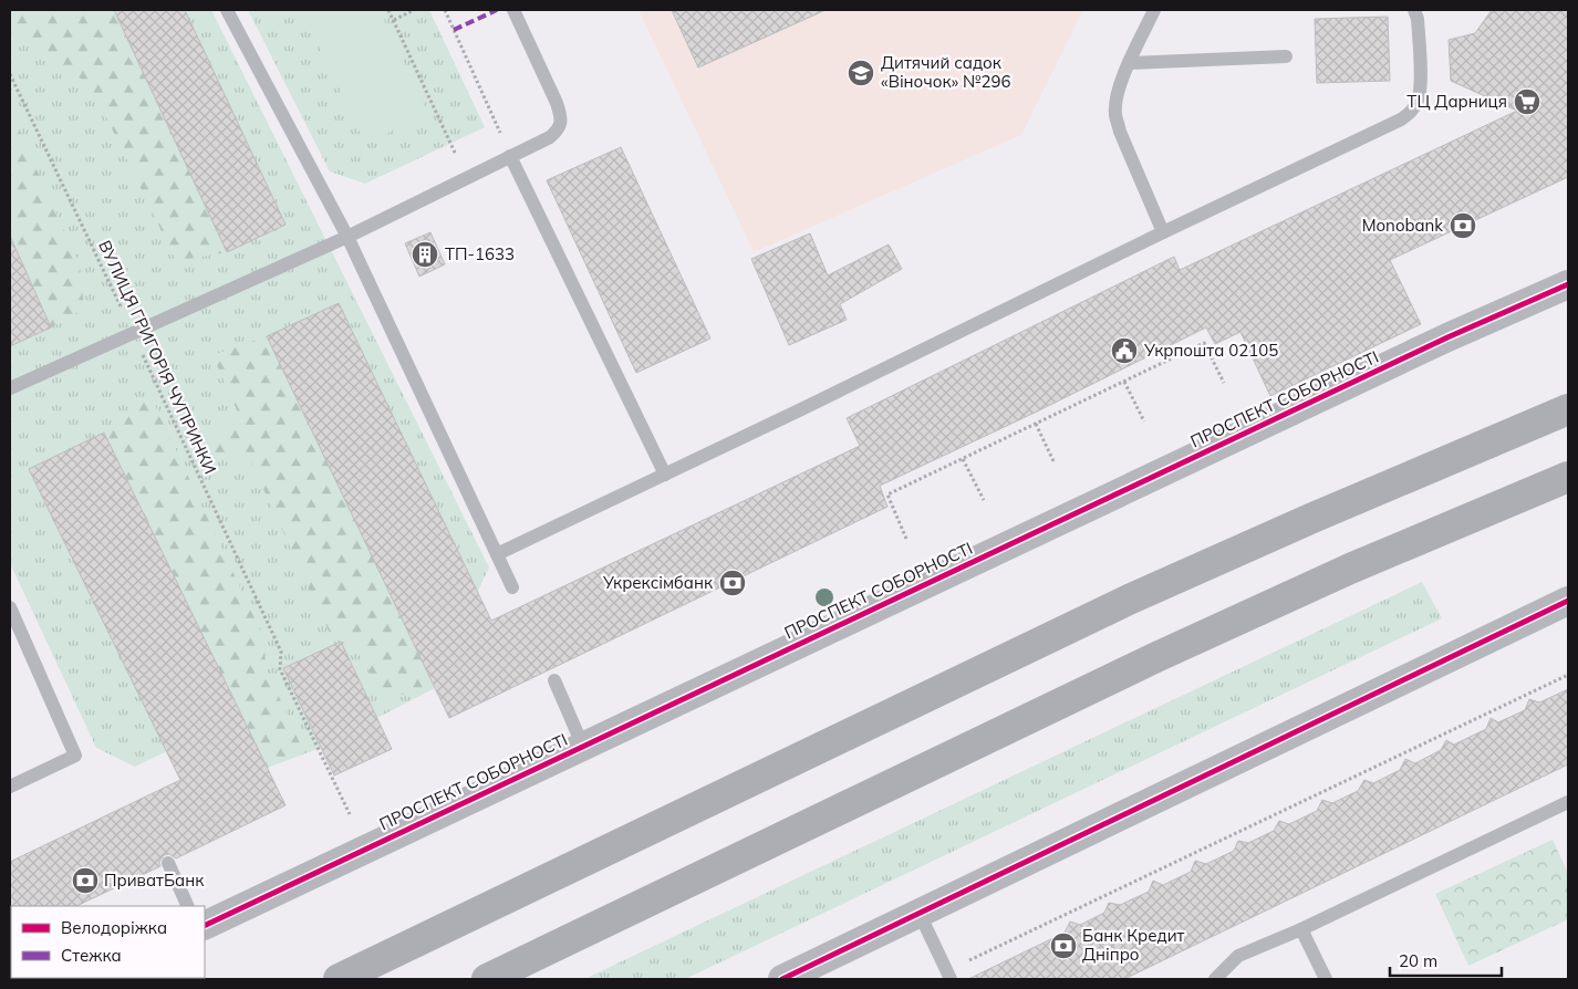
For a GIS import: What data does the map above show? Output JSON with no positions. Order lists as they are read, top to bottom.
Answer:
{
  "streets": {
    "street": ["ПРОСПЕКТ СОБОРНОСТІ"],
    "path": ["ВУЛИЦЯ ГРИГОРІЯ ЧУПРИНКИ"]
  },
  "places": {
    "school or university": ["Дитячий садок «Віночок» №296"],
    "supermarket": ["ТЦ Дарниця"],
    "bank": [
      "Monobank",
      "Укрексімбанк",
      "ПриватБанк",
      "Банк Кредит Дніпро"
    ],
    "building": ["ТП-1633"],
    "public building": ["Укрпошта 02105"]
  },
  "legend": ["Велодоріжка", "Стежка"],
  "scale_bar": "20 m"
}
